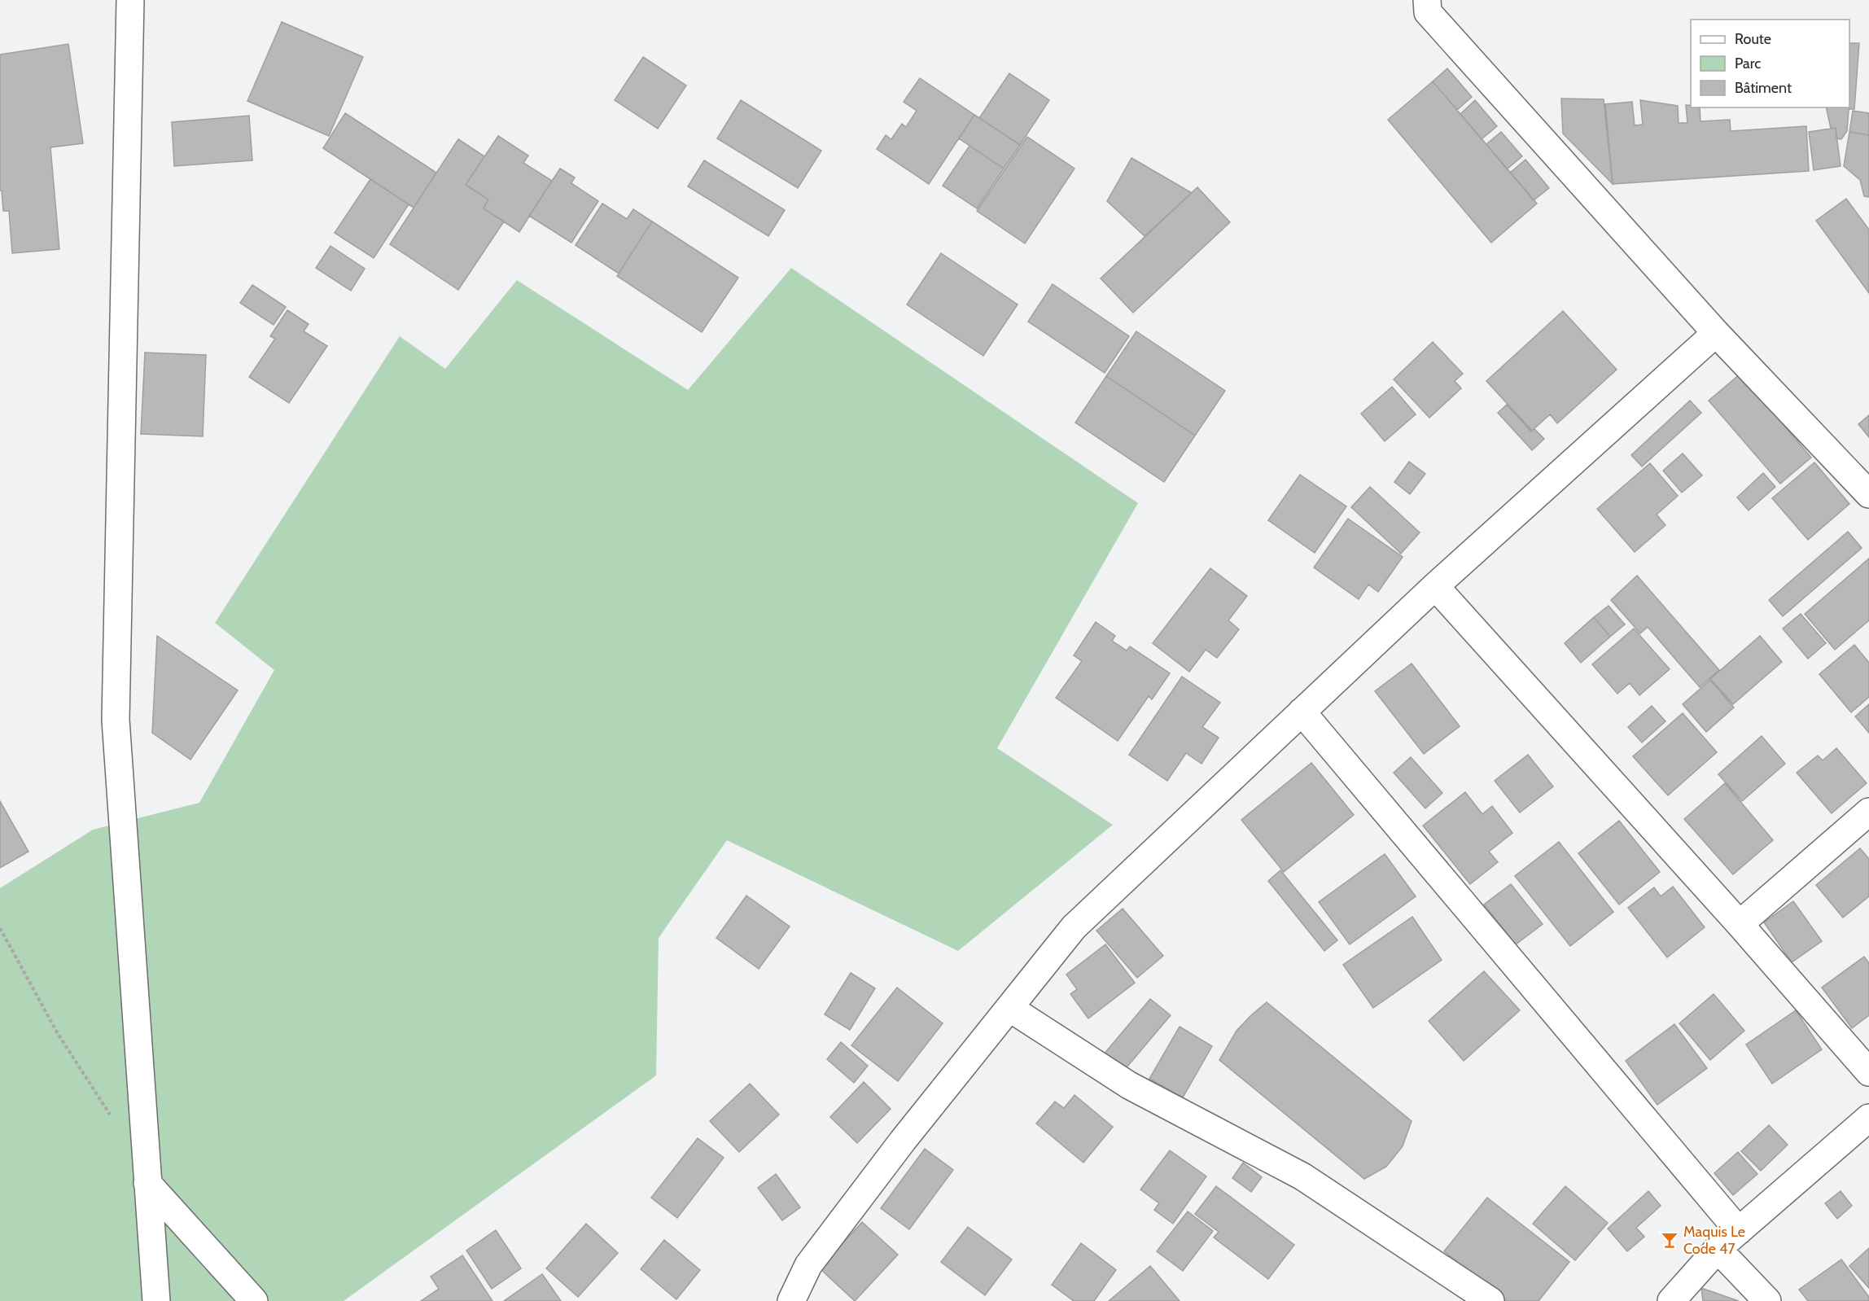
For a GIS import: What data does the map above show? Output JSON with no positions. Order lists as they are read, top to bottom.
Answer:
{
  "places": {
    "bar": ["Maquis Le Code 47"]
  },
  "legend": ["Route", "Parc", "Bâtiment"]
}
